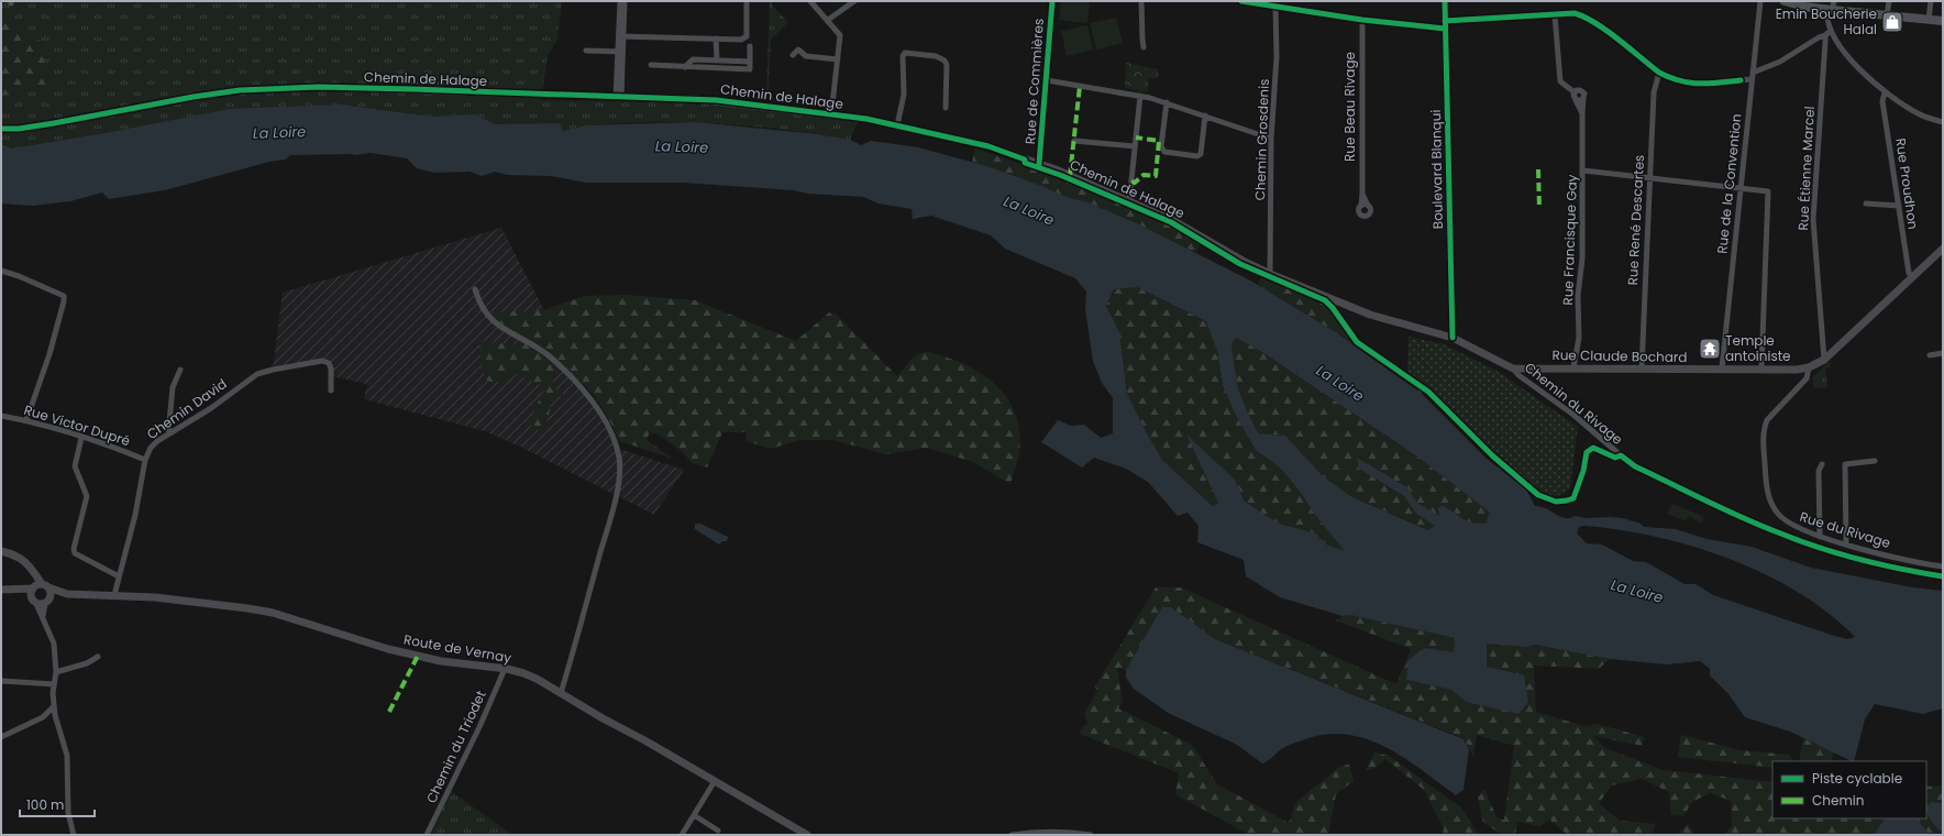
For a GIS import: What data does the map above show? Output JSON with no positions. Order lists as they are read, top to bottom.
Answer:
{
  "streets": {
    "main road": [
      "Chemin de Halage",
      "Boulevard Blanqui",
      "Rue Claude Bochard",
      "Route de Vernay"
    ],
    "street": [
      "Rue de Commières",
      "Rue Beau Rivage",
      "Chemin Grosdenis",
      "Rue Étienne Marcel",
      "Rue de la Convention",
      "Rue Proudhon",
      "Rue René Descartes",
      "Rue Francisque Gay",
      "Chemin du Rivage",
      "Chemin David",
      "Rue Victor Dupré",
      "Rue du Rivage",
      "Chemin du Triodet"
    ]
  },
  "crossings": [
    ["Chemin de Halage", "Rue de Commières"],
    ["Chemin de Halage", "Chemin Grosdenis"],
    ["Chemin de Halage", "Boulevard Blanqui"],
    ["Chemin de Halage", "Rue Claude Bochard"],
    ["Chemin de Halage", "Chemin du Rivage"],
    ["Rue Étienne Marcel", "Rue Claude Bochard"],
    ["Rue de la Convention", "Rue Claude Bochard"],
    ["Rue Proudhon", "Rue Claude Bochard"],
    ["Rue René Descartes", "Rue Claude Bochard"],
    ["Rue Francisque Gay", "Rue Claude Bochard"],
    ["Rue Claude Bochard", "Chemin du Rivage"],
    ["Rue Claude Bochard", "Rue du Rivage"],
    ["Chemin David", "Rue Victor Dupré"],
    ["Chemin David", "Route de Vernay"],
    ["Route de Vernay", "Chemin du Triodet"]
  ],
  "water": ["La Loire"],
  "places": {
    "shop": ["Emin Boucherie Halal"],
    "temple": ["Temple antoiniste"]
  },
  "legend": ["Piste cyclable", "Chemin"],
  "scale_bar": "100 m"
}
